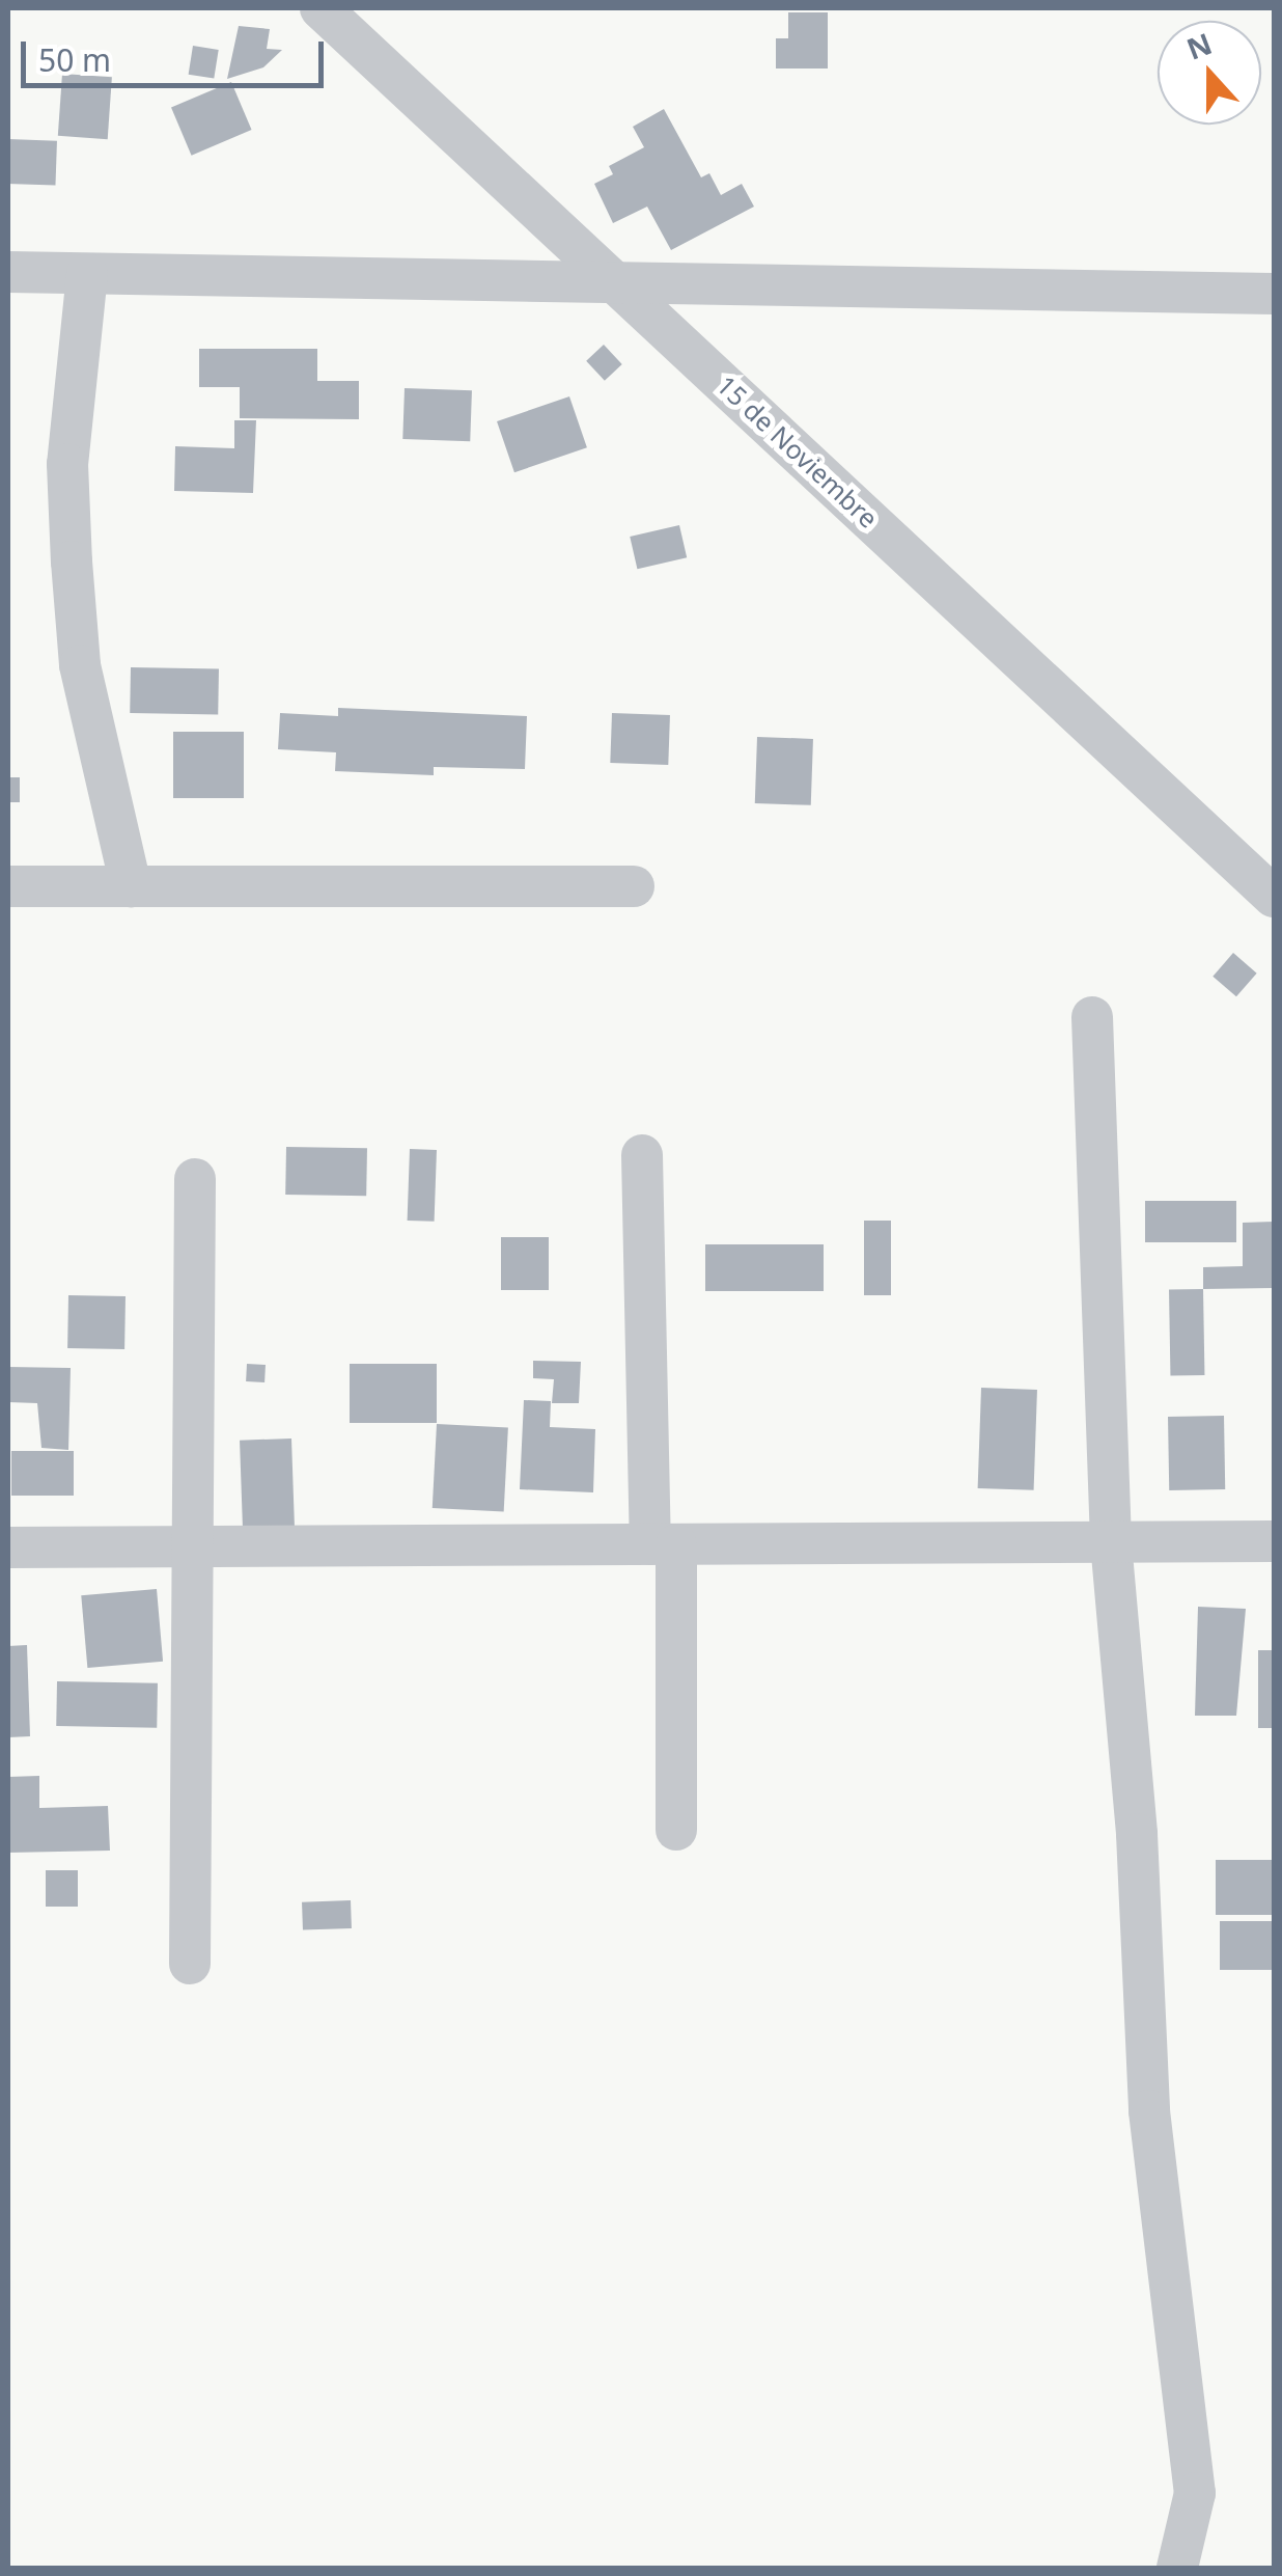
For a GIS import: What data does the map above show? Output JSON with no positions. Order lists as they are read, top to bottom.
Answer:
{
  "streets": {
    "street": ["15 de Noviembre"]
  },
  "scale_bar": "50 m",
  "north": "top"
}
